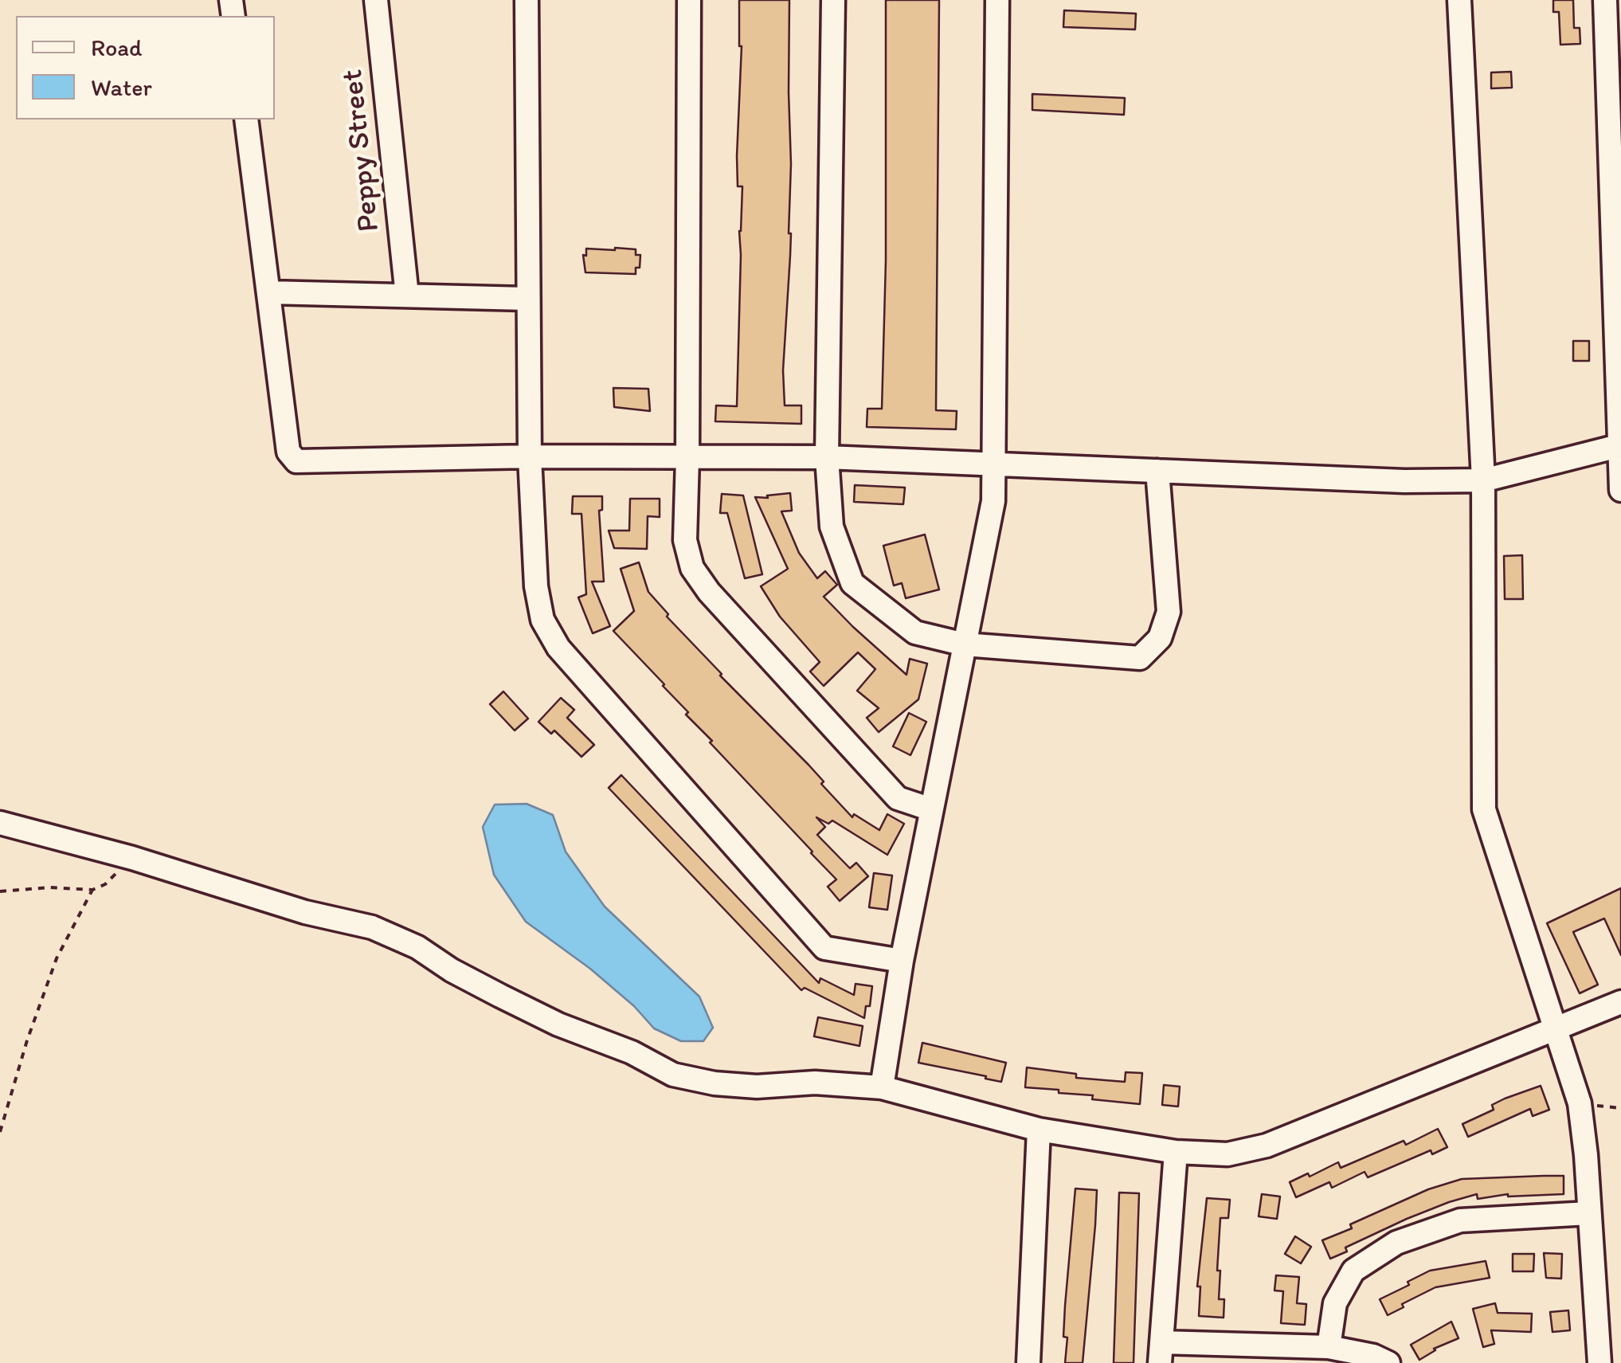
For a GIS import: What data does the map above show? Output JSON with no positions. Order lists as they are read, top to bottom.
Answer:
{
  "streets": {
    "street": ["Peppy Street"]
  },
  "legend": ["Road", "Water"]
}
